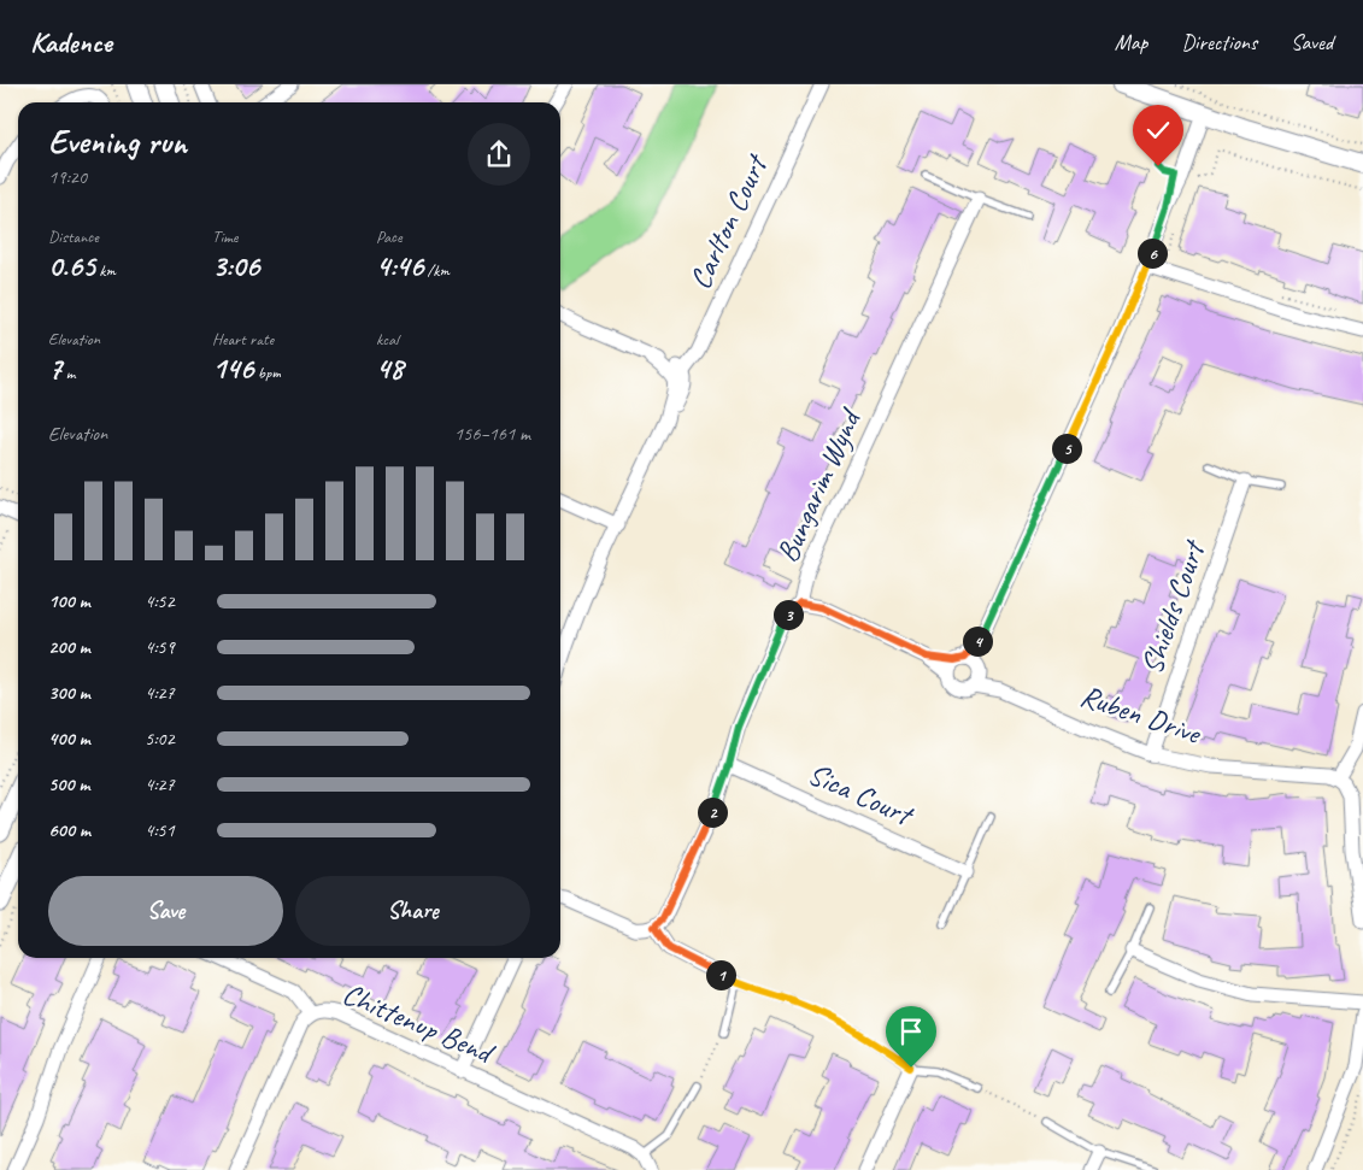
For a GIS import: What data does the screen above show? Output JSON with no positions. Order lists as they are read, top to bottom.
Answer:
{
  "streets": {
    "street": [
      "Carlton Court",
      "Bungarim Wynd",
      "Shields Court",
      "Ruben Drive",
      "Sica Court",
      "Chittenup Bend"
    ]
  },
  "crossings": [
    ["Bungarim Wynd", "Ruben Drive"],
    ["Bungarim Wynd", "Sica Court"],
    ["Shields Court", "Ruben Drive"]
  ],
  "page": {
    "header": "Kadence",
    "nav": ["Map", "Directions", "Saved"],
    "heading": ["Evening run", "19:20"],
    "stats": [
      ["Distance", "0.65 km"],
      ["Time", "3:06"],
      ["Pace", "4:46 /km"],
      ["Elevation", "7 m"],
      ["Heart rate", "146 bpm"],
      ["kcal", "48"]
    ],
    "pins": [
      "6",
      "5",
      "3",
      "4",
      "2",
      "1"
    ],
    "chart": ["Elevation", "156–161 m"],
    "list": [
      {
        "name": "100 m",
        "note": "4:52"
      },
      {
        "name": "200 m",
        "note": "4:59"
      },
      {
        "name": "300 m",
        "note": "4:27"
      },
      {
        "name": "400 m",
        "note": "5:02"
      },
      {
        "name": "500 m",
        "note": "4:27"
      },
      {
        "name": "600 m",
        "note": "4:51"
      }
    ],
    "buttons": ["Save", "Share"]
  }
}
